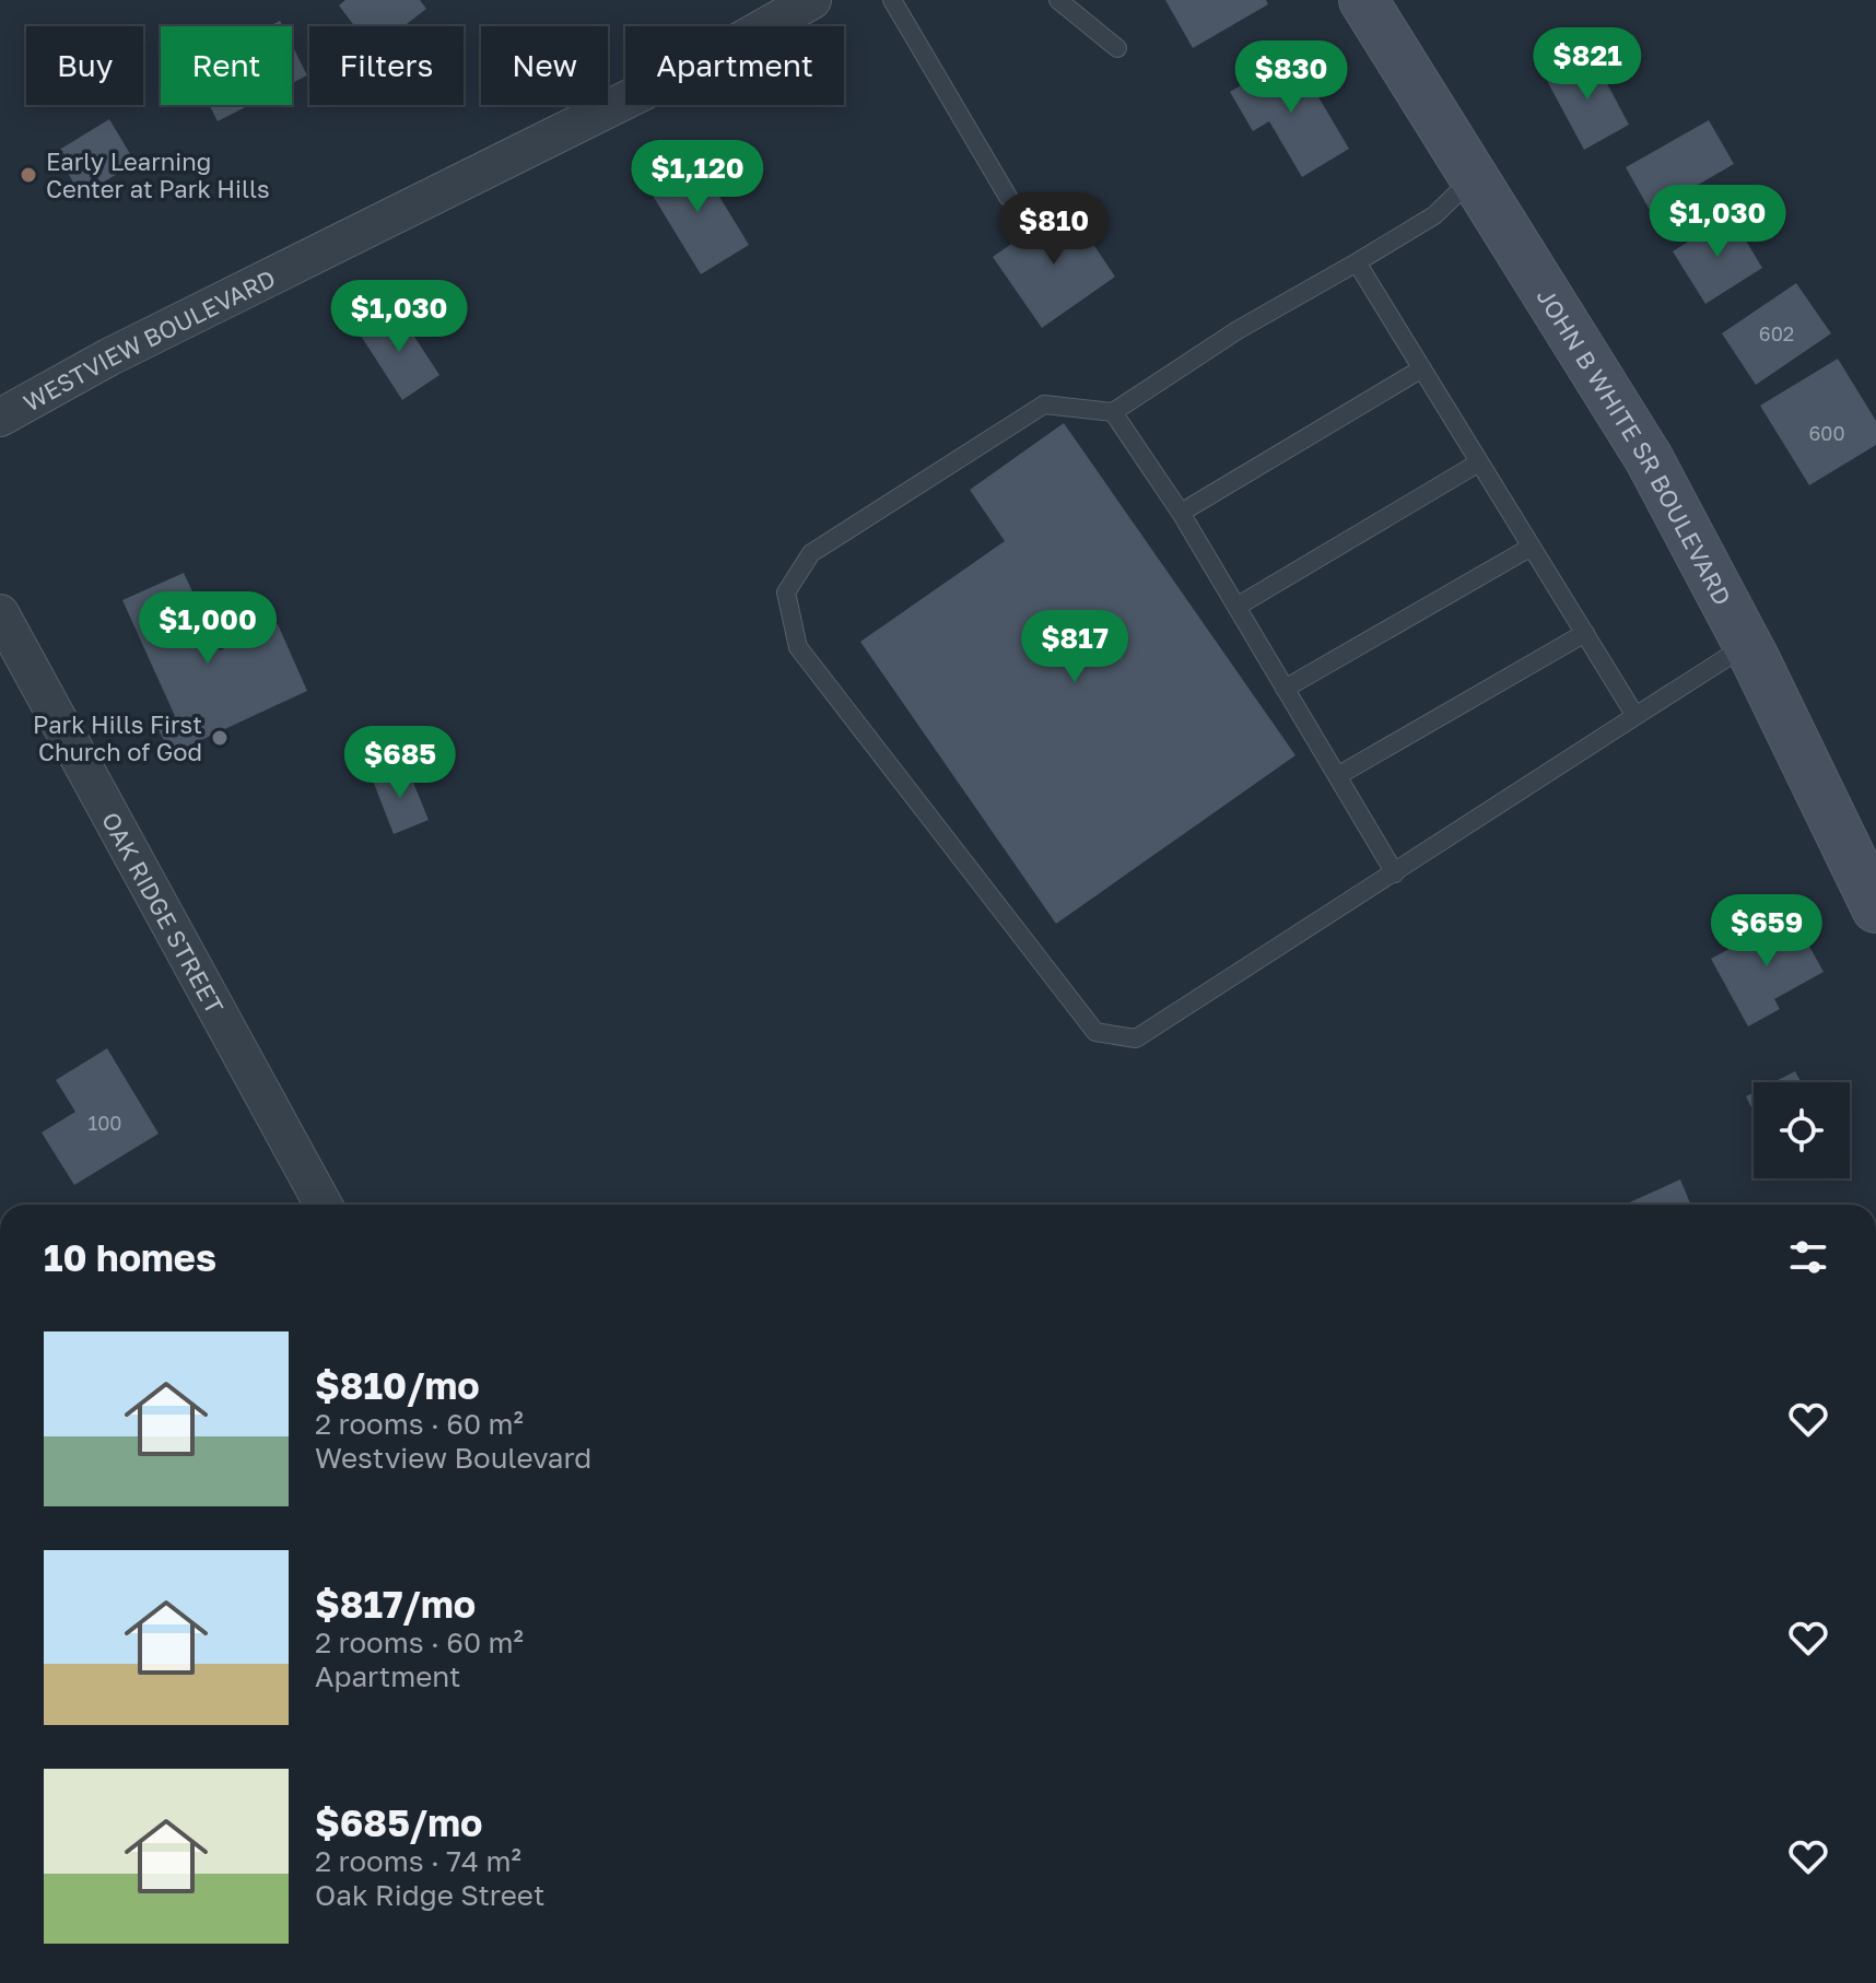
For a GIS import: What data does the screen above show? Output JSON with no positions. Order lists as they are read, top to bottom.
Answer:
{
  "streets": {
    "main road": ["JOHN B WHITE SR BOULEVARD"],
    "street": ["WESTVIEW BOULEVARD", "OAK RIDGE STREET"]
  },
  "places": ["Early Learning Center at Park Hills", "Park Hills First Church of God"],
  "house_numbers": ["602", "600", "100"],
  "page": {
    "chip": [
      "Buy",
      "Rent",
      "Filters",
      "New",
      "Apartment"
    ],
    "price": [
      "$821",
      "$830",
      "$1,120",
      "$1,030",
      "$810",
      "$1,030",
      "$1,000",
      "$817",
      "$685",
      "$659"
    ],
    "heading": "10 homes",
    "list": [
      {
        "name": "$810/mo",
        "note": "2 rooms · 60 m² · Westview Boulevard"
      },
      {
        "name": "$817/mo",
        "note": "2 rooms · 60 m² · Apartment"
      },
      {
        "name": "$685/mo",
        "note": "2 rooms · 74 m² · Oak Ridge Street"
      }
    ]
  }
}
